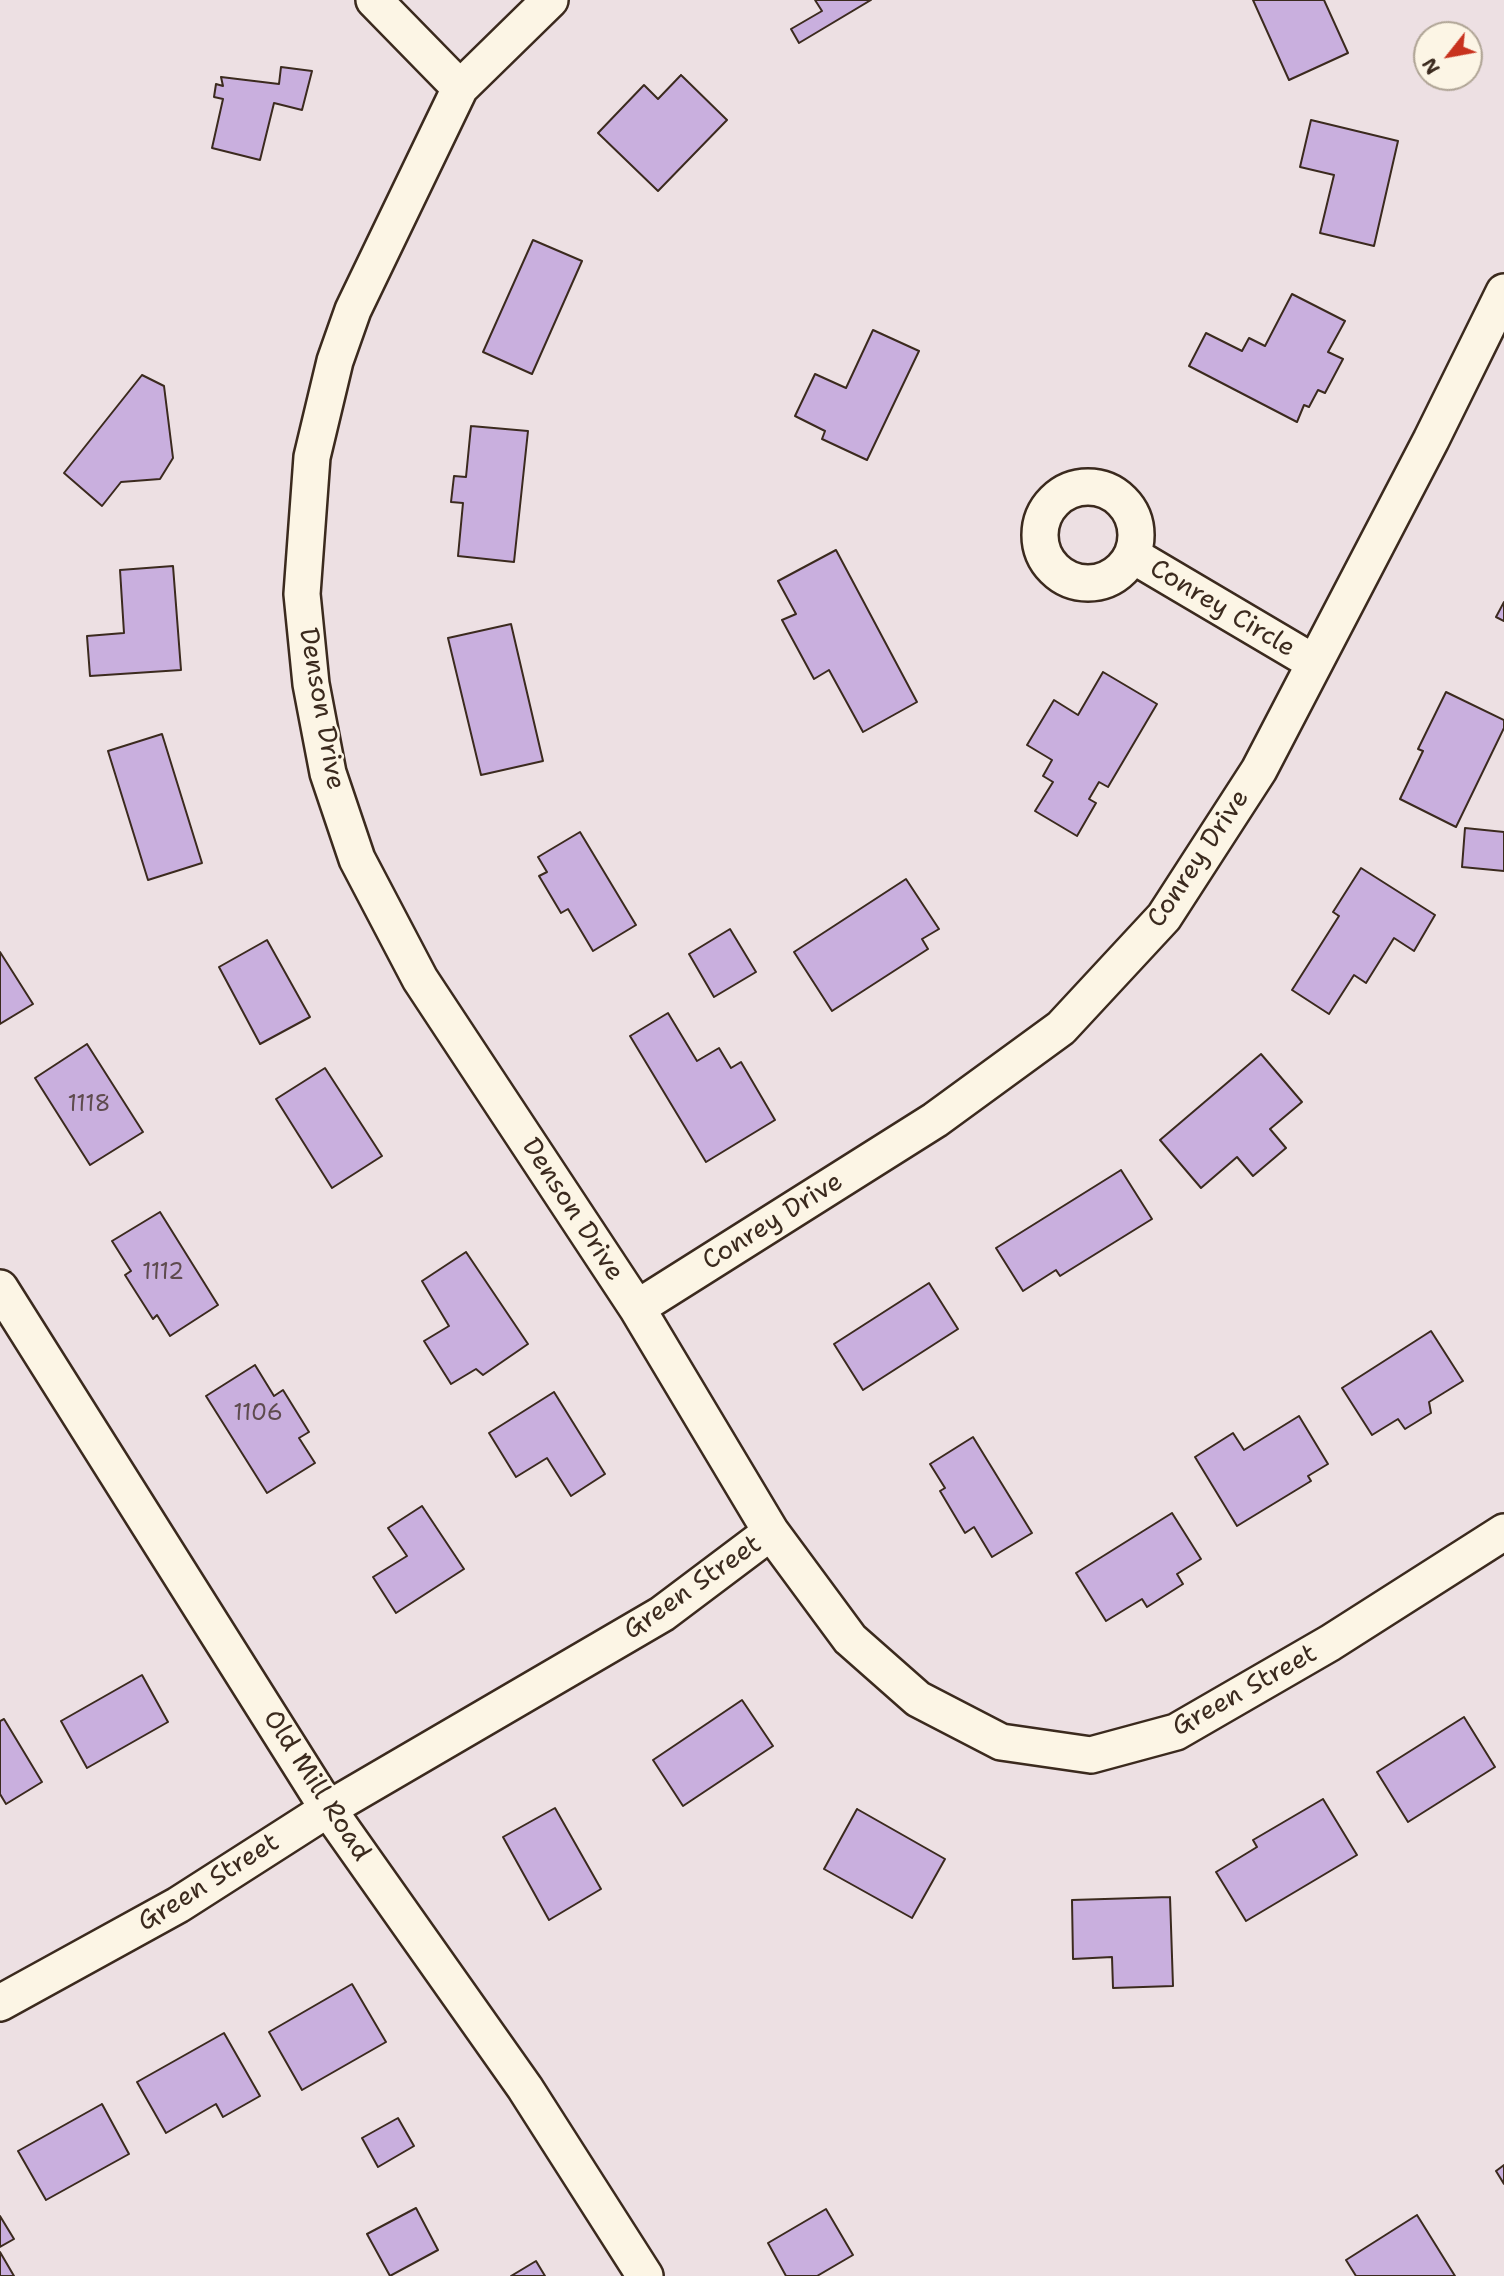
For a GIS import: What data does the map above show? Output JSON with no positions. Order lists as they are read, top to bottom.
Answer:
{
  "streets": {
    "street": [
      "Conrey Circle",
      "Denson Drive",
      "Conrey Drive",
      "Green Street",
      "Old Mill Road"
    ]
  },
  "crossings": [
    ["Conrey Circle", "Conrey Drive"],
    ["Denson Drive", "Conrey Drive"],
    ["Denson Drive", "Green Street"],
    ["Green Street", "Old Mill Road"]
  ],
  "house_numbers": ["1118", "1112", "1106"],
  "north": "bottom left"
}
